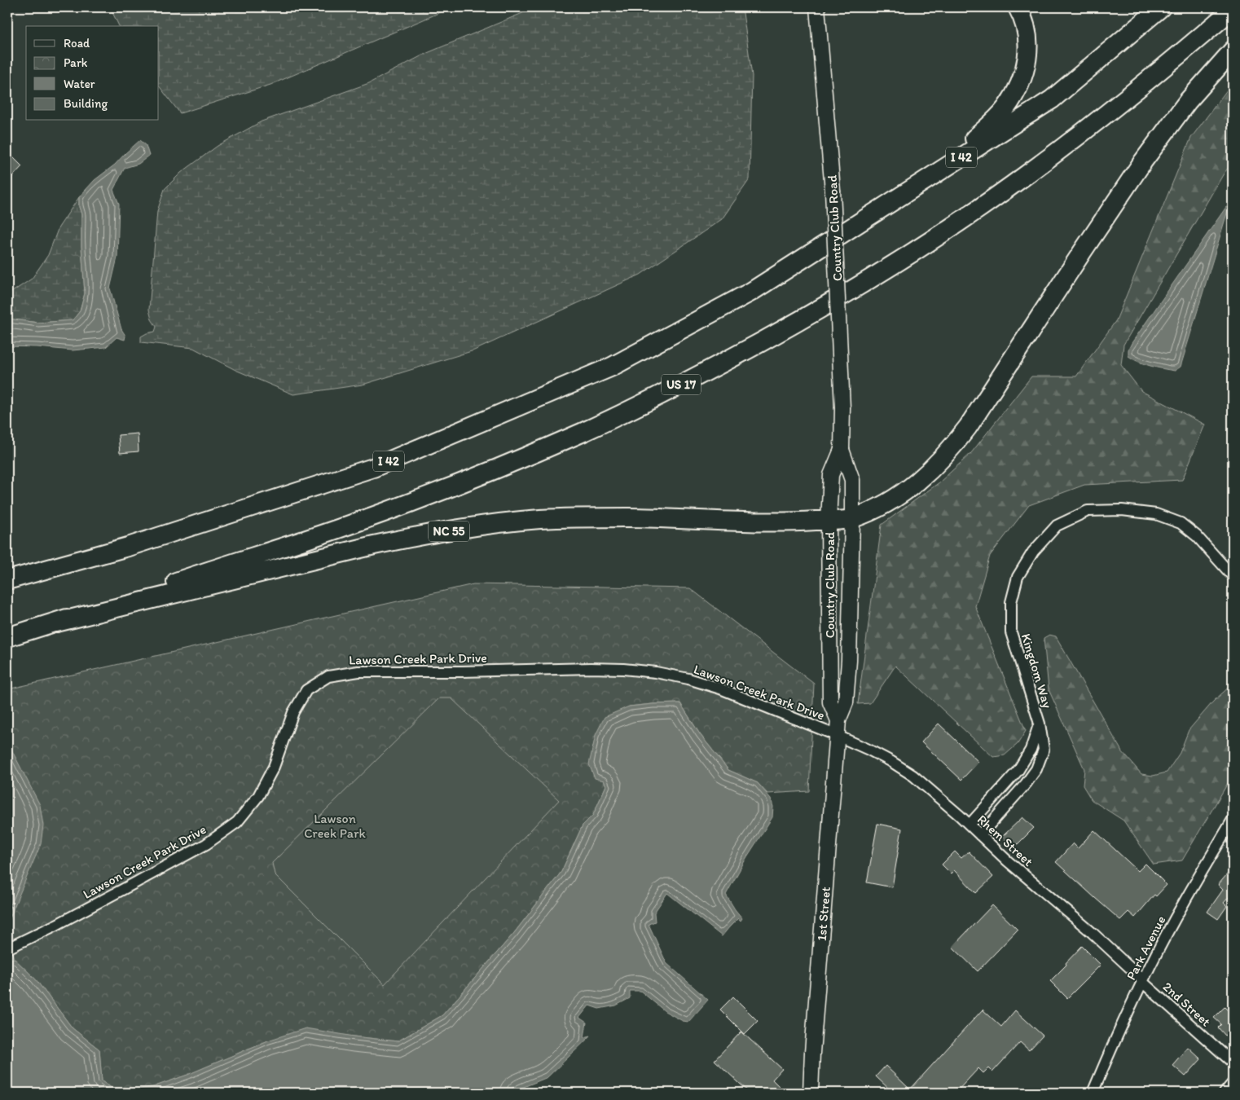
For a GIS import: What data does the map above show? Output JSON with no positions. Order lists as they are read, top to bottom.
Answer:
{
  "streets": {
    "highway": ["I 42", "US 17", "NC 55"],
    "main road": ["Country Club Road", "1st Street"],
    "street": [
      "Lawson Creek Park Drive",
      "Kingdom Way",
      "Rhem Street",
      "Park Avenue",
      "2nd Street"
    ]
  },
  "crossings": [
    ["Country Club Road", "NC 55"],
    ["Country Club Road", "Lawson Creek Park Drive"],
    ["Country Club Road", "Rhem Street"],
    ["Country Club Road", "1st Street"],
    ["US 17", "NC 55"],
    ["Lawson Creek Park Drive", "Rhem Street"],
    ["Lawson Creek Park Drive", "1st Street"],
    ["Kingdom Way", "Rhem Street"],
    ["Rhem Street", "1st Street"],
    ["Rhem Street", "Park Avenue"],
    ["Rhem Street", "2nd Street"],
    ["Park Avenue", "2nd Street"]
  ],
  "parks": ["Lawson Creek Park"],
  "legend": [
    "Road",
    "Park",
    "Water",
    "Building"
  ]
}
